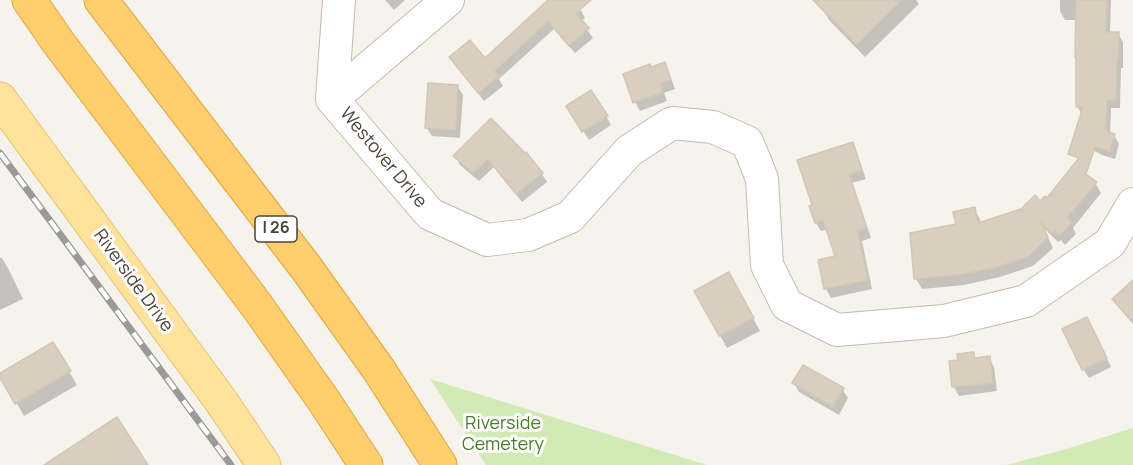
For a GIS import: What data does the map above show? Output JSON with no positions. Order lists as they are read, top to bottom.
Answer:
{
  "streets": {
    "highway": ["I 26"],
    "main road": ["Riverside Drive"],
    "street": ["Westover Drive"]
  },
  "parks": ["Riverside Cemetery"]
}
